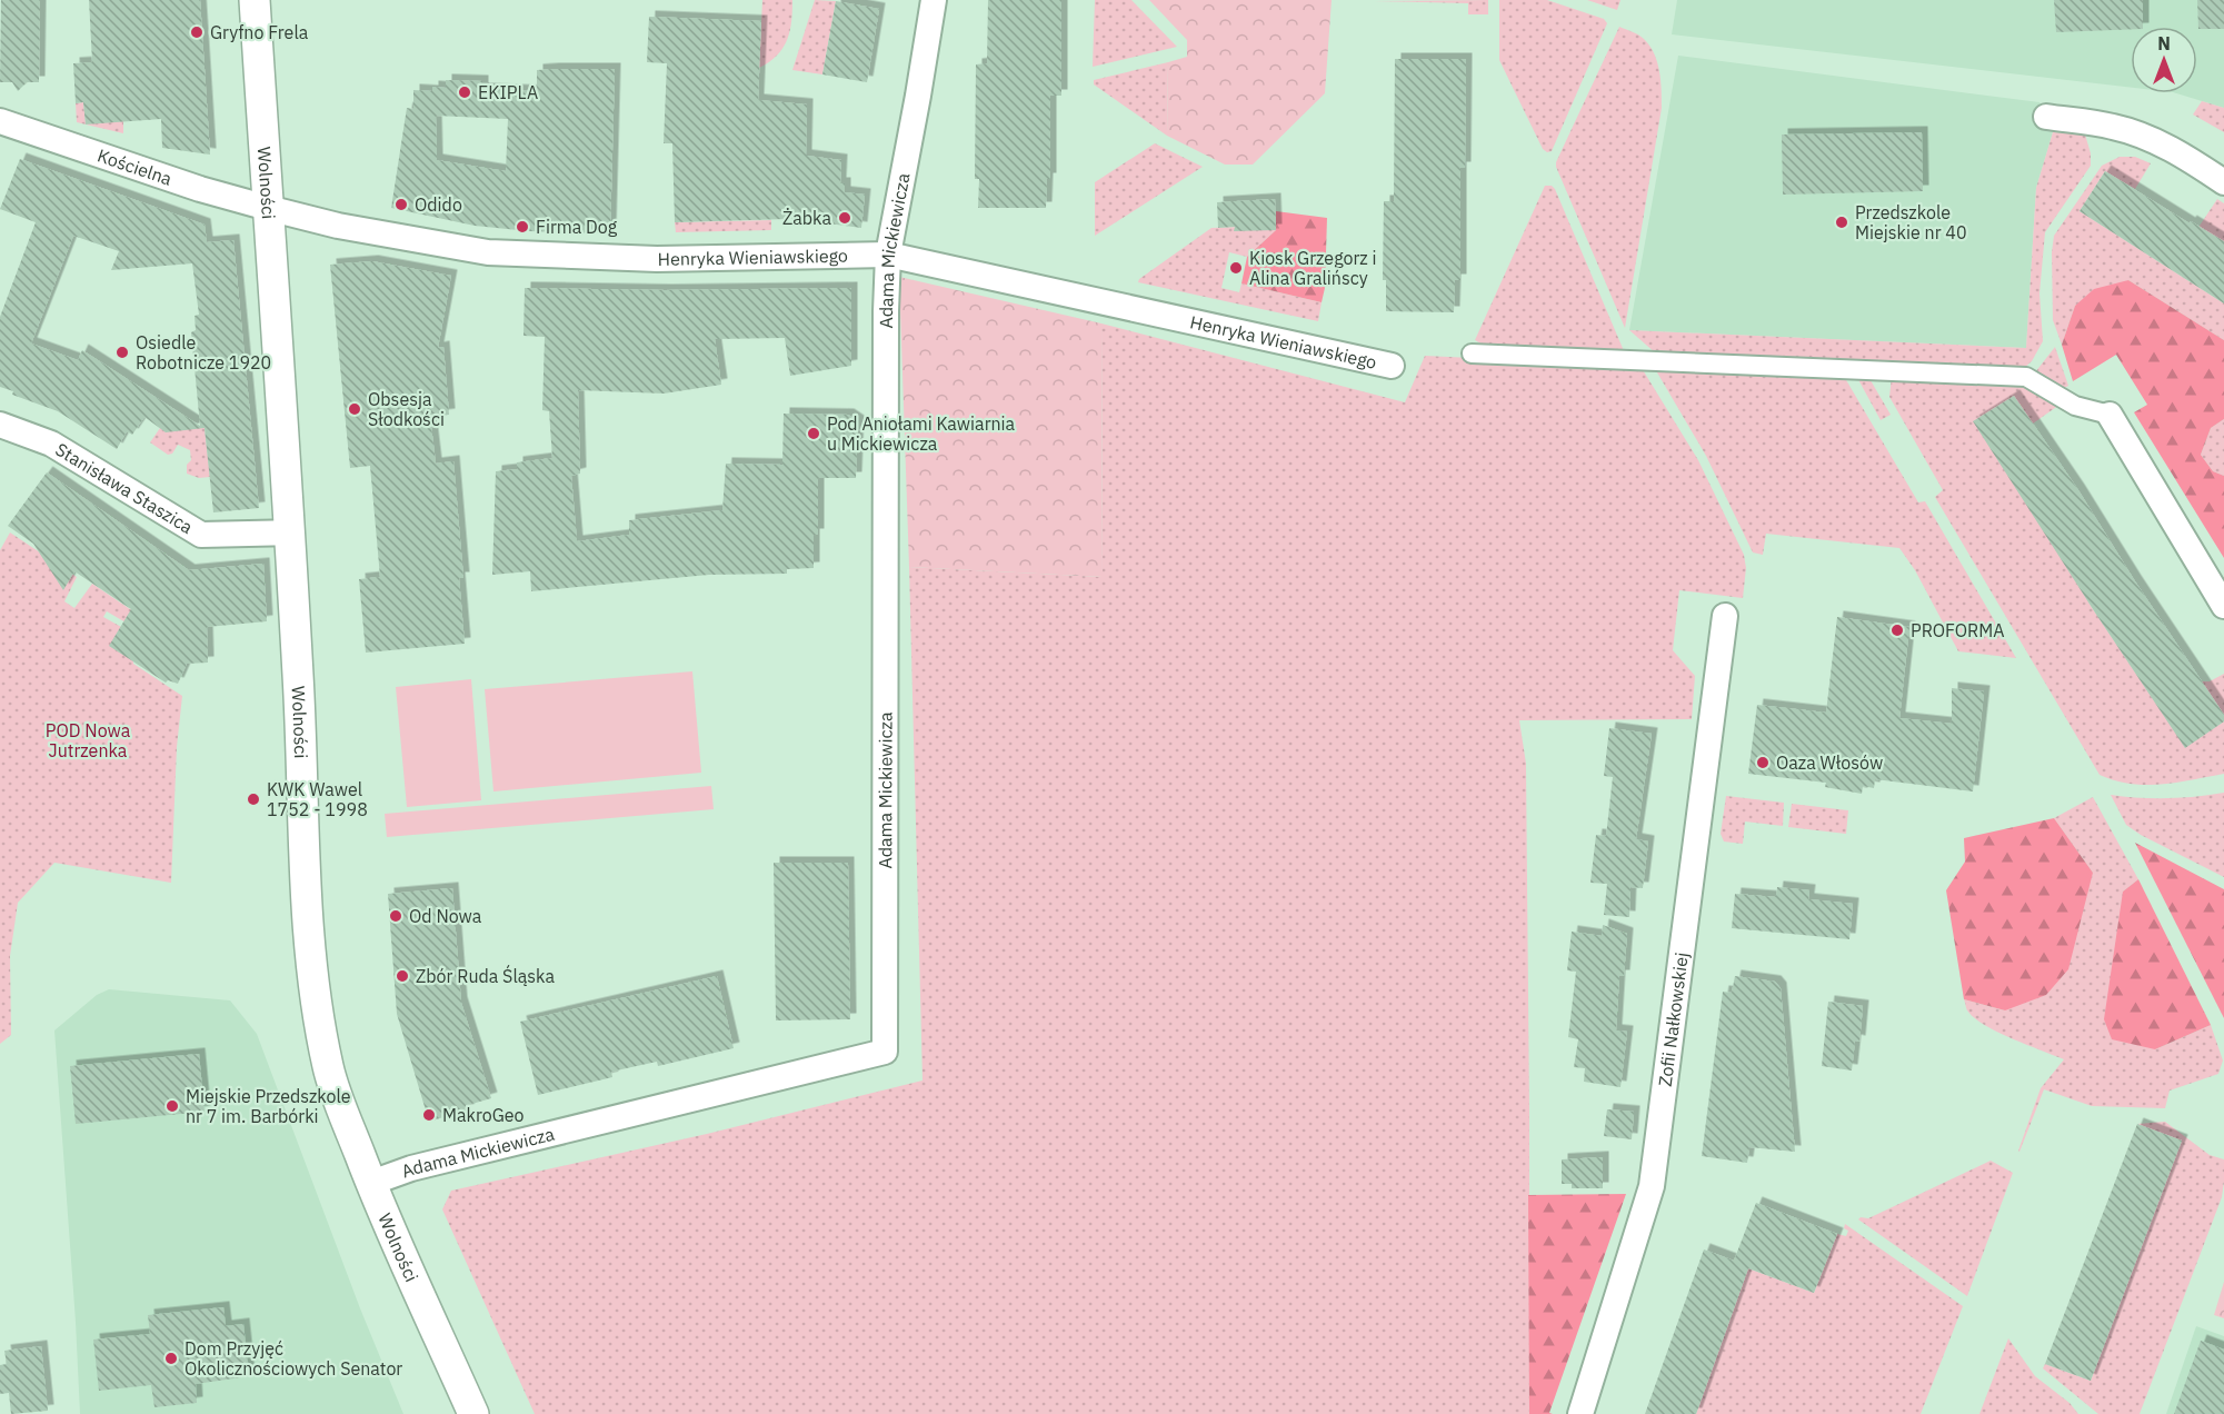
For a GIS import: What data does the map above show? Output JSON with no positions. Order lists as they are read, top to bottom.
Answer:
{
  "streets": {
    "street": [
      "Kościelna",
      "Wolności",
      "Adama Mickiewicza",
      "Henryka Wieniawskiego",
      "Stanisława Staszica",
      "Zofii Nałkowskiej"
    ]
  },
  "crossings": [
    ["Kościelna", "Wolności"],
    ["Kościelna", "Henryka Wieniawskiego"],
    ["Wolności", "Adama Mickiewicza"],
    ["Wolności", "Henryka Wieniawskiego"],
    ["Wolności", "Stanisława Staszica"],
    ["Adama Mickiewicza", "Henryka Wieniawskiego"]
  ],
  "parks": ["POD Nowa Jutrzenka"],
  "places": [
    "Gryfno Frela",
    "EKIPLA",
    "Odido",
    "Żabka",
    "Przedszkole Miejskie nr 40",
    "Firma Dog",
    "Kiosk Grzegorz i Alina Gralińscy",
    "Osiedle Robotnicze 1920",
    "Obsesja Słodkości",
    "Pod Aniołami Kawiarnia u Mickiewicza",
    "PROFORMA",
    "Oaza Włosów",
    "KWK Wawel 1752 - 1998",
    "Od Nowa",
    "Zbór Ruda Śląska",
    "Miejskie Przedszkole nr 7 im. Barbórki",
    "MakroGeo",
    "Dom Przyjęć Okolicznościowych Senator"
  ],
  "north": "top"
}
